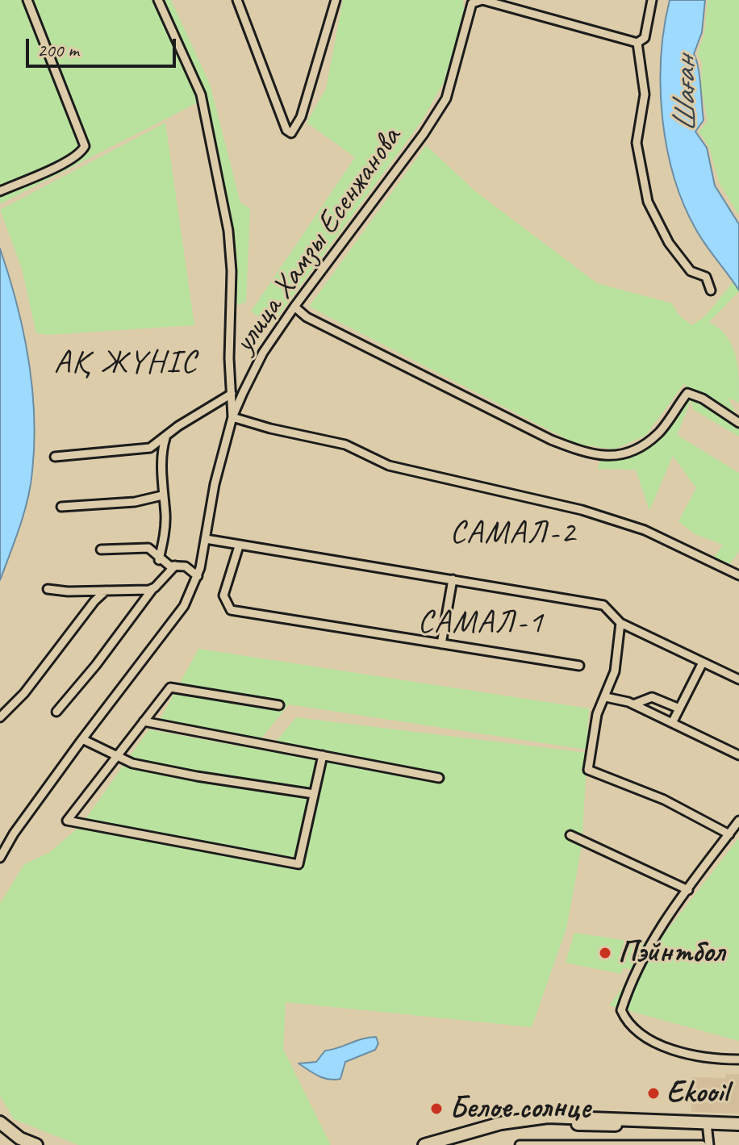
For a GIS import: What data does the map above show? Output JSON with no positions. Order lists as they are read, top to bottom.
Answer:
{
  "streets": {
    "street": ["улица Хамзы Есенжанова"]
  },
  "districts": ["АҚ ЖҮНІС", "САМАЛ-2", "САМАЛ-1"],
  "water": ["Шаған"],
  "places": ["Пэйнтбол", "Ekooil", "Белое солнце"],
  "scale_bar": "200 m"
}
